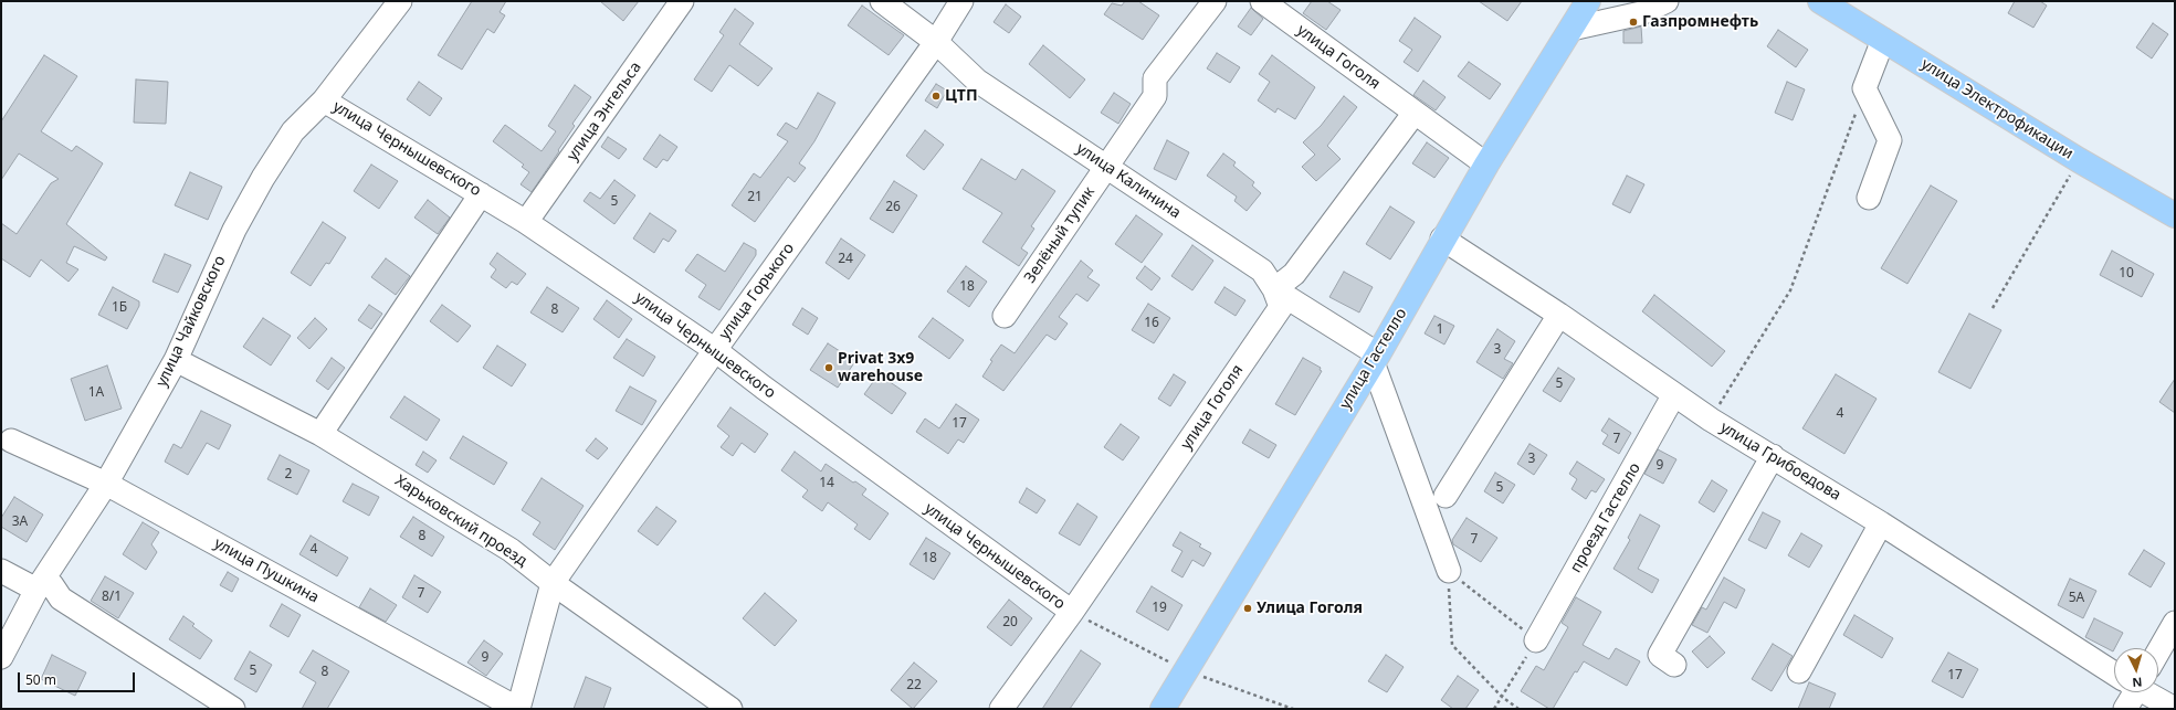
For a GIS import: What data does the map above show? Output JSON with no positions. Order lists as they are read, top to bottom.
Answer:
{
  "streets": {
    "main road": ["улица Электрофикации", "улица Гастелло"],
    "street": [
      "улица Гоголя",
      "улица Энгельса",
      "улица Чернышевского",
      "улица Калинина",
      "Зелёный тупик",
      "улица Горького",
      "улица Чайковского",
      "улица Грибоедова",
      "проезд Гастелло",
      "Харьковский проезд",
      "улица Пушкина"
    ]
  },
  "crossings": [
    ["улица Гоголя", "улица Чернышевского"],
    ["улица Гоголя", "улица Калинина"],
    ["улица Гоголя", "улица Гастелло"],
    ["улица Энгельса", "улица Чернышевского"],
    ["улица Чернышевского", "улица Горького"],
    ["улица Чернышевского", "улица Чайковского"],
    ["улица Калинина", "Зелёный тупик"],
    ["улица Калинина", "улица Горького"],
    ["улица Калинина", "улица Гастелло"],
    ["улица Горького", "Харьковский проезд"],
    ["улица Горького", "улица Пушкина"],
    ["улица Чайковского", "Харьковский проезд"],
    ["улица Чайковского", "улица Пушкина"],
    ["улица Гастелло", "улица Грибоедова"],
    ["улица Грибоедова", "проезд Гастелло"]
  ],
  "places": [
    "Газпромнефть",
    "ЦТП",
    "Privat 3x9 warehouse",
    "Улица Гоголя"
  ],
  "house_numbers": [
    "21",
    "5",
    "26",
    "24",
    "10",
    "18",
    "1Б",
    "8",
    "16",
    "1",
    "3",
    "5",
    "1А",
    "4",
    "17",
    "7",
    "3",
    "9",
    "2",
    "14",
    "5",
    "3А",
    "8",
    "7",
    "4",
    "18",
    "7",
    "8/1",
    "5А",
    "19",
    "20",
    "9",
    "5",
    "8",
    "17",
    "22"
  ],
  "scale_bar": "50 m",
  "north": "bottom"
}
